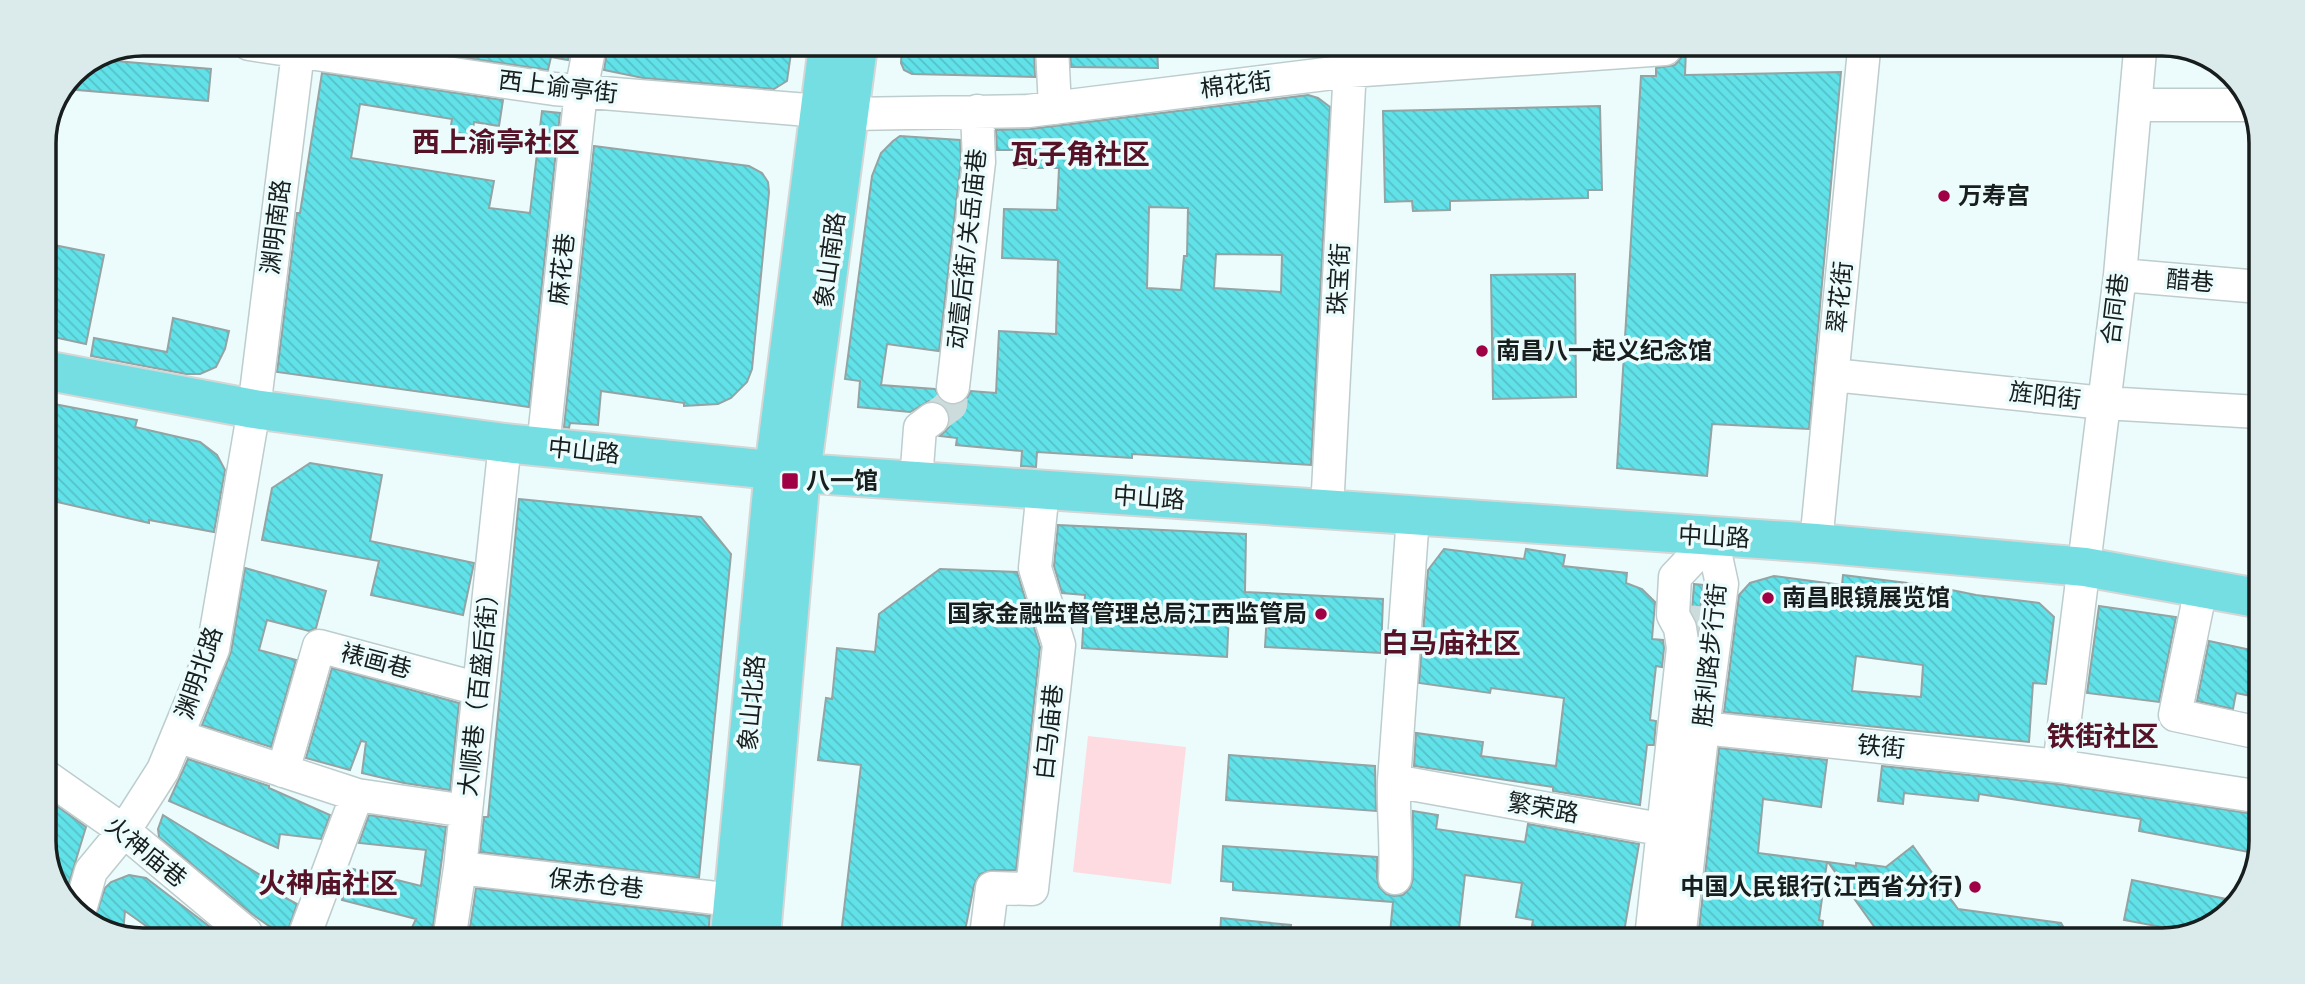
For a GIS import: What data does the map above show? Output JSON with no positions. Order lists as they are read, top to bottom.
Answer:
{
  "streets": {
    "main road": ["象山南路", "中山路", "象山北路"],
    "street": [
      "棉花街",
      "西上谕亭街",
      "渊明南路",
      "动壹后街/关岳庙巷",
      "麻花巷",
      "珠宝街",
      "醋巷",
      "翠花街",
      "合同巷",
      "旌阳街",
      "胜利路步行街",
      "裱画巷",
      "渊明北路",
      "大顺巷（百盛后街）",
      "白马庙巷",
      "铁街",
      "繁荣路",
      "火神庙巷",
      "保赤仓巷"
    ]
  },
  "crossings": [
    ["棉花街", "西上谕亭街"],
    ["棉花街", "动壹后街/关岳庙巷"],
    ["棉花街", "象山南路"],
    ["棉花街", "珠宝街"],
    ["西上谕亭街", "象山南路"],
    ["西上谕亭街", "麻花巷"],
    ["渊明南路", "中山路"],
    ["渊明南路", "渊明北路"],
    ["象山南路", "中山路"],
    ["象山南路", "象山北路"],
    ["麻花巷", "中山路"],
    ["珠宝街", "中山路"],
    ["醋巷", "合同巷"],
    ["翠花街", "旌阳街"],
    ["翠花街", "中山路"],
    ["合同巷", "旌阳街"],
    ["合同巷", "中山路"],
    ["中山路", "胜利路步行街"],
    ["中山路", "渊明北路"],
    ["中山路", "大顺巷（百盛后街）"],
    ["中山路", "象山北路"],
    ["中山路", "白马庙巷"],
    ["胜利路步行街", "铁街"],
    ["胜利路步行街", "繁荣路"],
    ["裱画巷", "大顺巷（百盛后街）"],
    ["渊明北路", "火神庙巷"],
    ["大顺巷（百盛后街）", "保赤仓巷"],
    ["象山北路", "保赤仓巷"]
  ],
  "districts": [
    "西上渝亭社区",
    "瓦子角社区",
    "白马庙社区",
    "铁街社区",
    "火神庙社区"
  ],
  "places": {
    "other": [
      "万寿宫",
      "南昌八一起义纪念馆",
      "南昌眼镜展览馆",
      "国家金融监督管理总局江西监管局",
      "中国人民银行(江西省分行)"
    ],
    "transit": ["八一馆"]
  }
}
